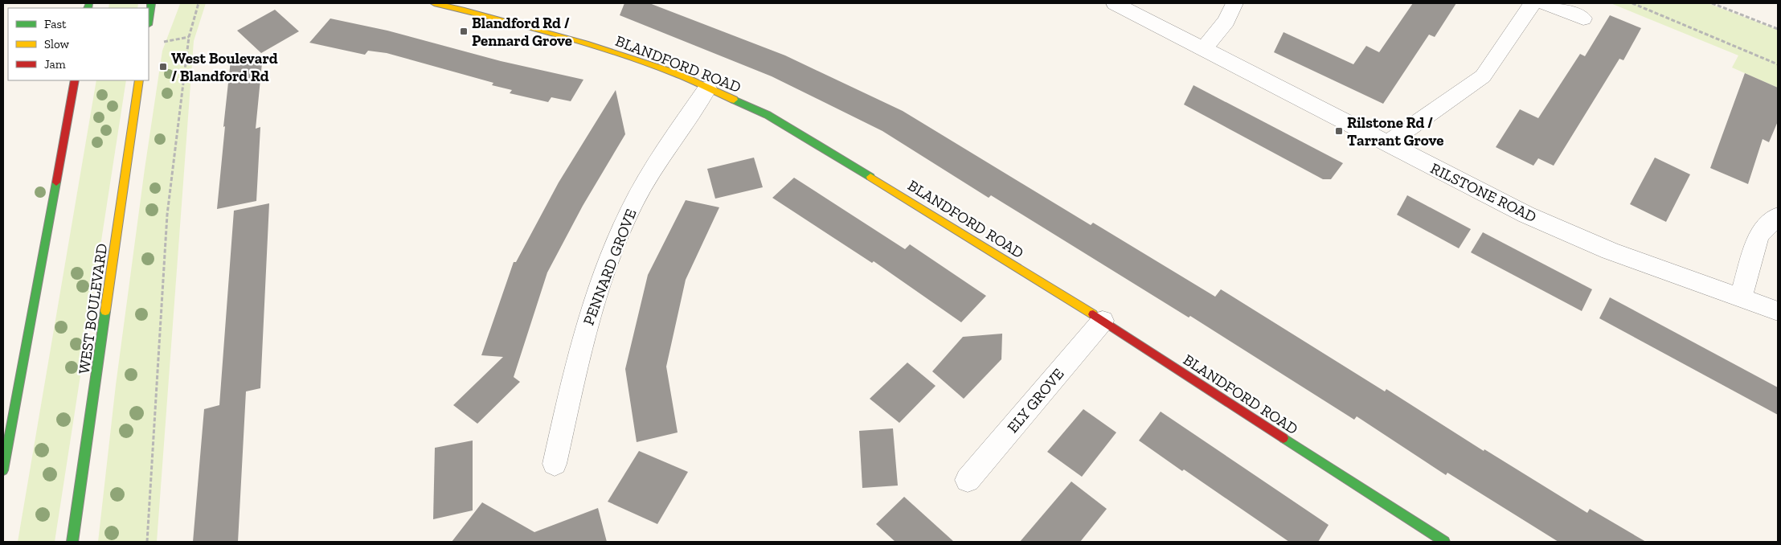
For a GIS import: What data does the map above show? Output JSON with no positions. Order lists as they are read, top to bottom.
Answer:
{
  "streets": {
    "street": [
      "BLANDFORD ROAD",
      "RILSTONE ROAD",
      "PENNARD GROVE",
      "WEST BOULEVARD",
      "ELY GROVE"
    ]
  },
  "crossings": [
    ["BLANDFORD ROAD", "PENNARD GROVE"],
    ["BLANDFORD ROAD", "ELY GROVE"]
  ],
  "places": {
    "transit": ["Blandford Rd / Pennard Grove", "West Boulevard / Blandford Rd", "Rilstone Rd / Tarrant Grove"]
  },
  "legend": ["Fast", "Slow", "Jam"]
}
